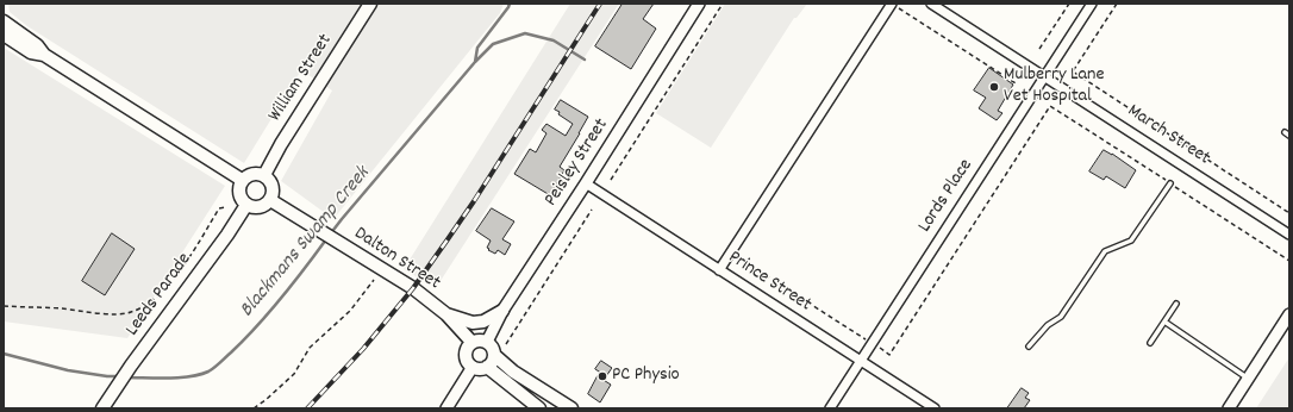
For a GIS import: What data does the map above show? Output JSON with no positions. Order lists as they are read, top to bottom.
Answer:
{
  "streets": {
    "main road": ["William Street", "Dalton Street", "Leeds Parade"],
    "street": [
      "March Street",
      "Peisley Street",
      "Lords Place",
      "Prince Street"
    ]
  },
  "crossings": [
    ["William Street", "Dalton Street"],
    ["William Street", "Leeds Parade"],
    ["March Street", "Lords Place"],
    ["Peisley Street", "Dalton Street"],
    ["Peisley Street", "Prince Street"],
    ["Lords Place", "Prince Street"],
    ["Dalton Street", "Leeds Parade"]
  ],
  "water": ["Blackmans Swamp Creek"],
  "places": ["Mulberry Lane Vet Hospital", "PC Physio"]
}
